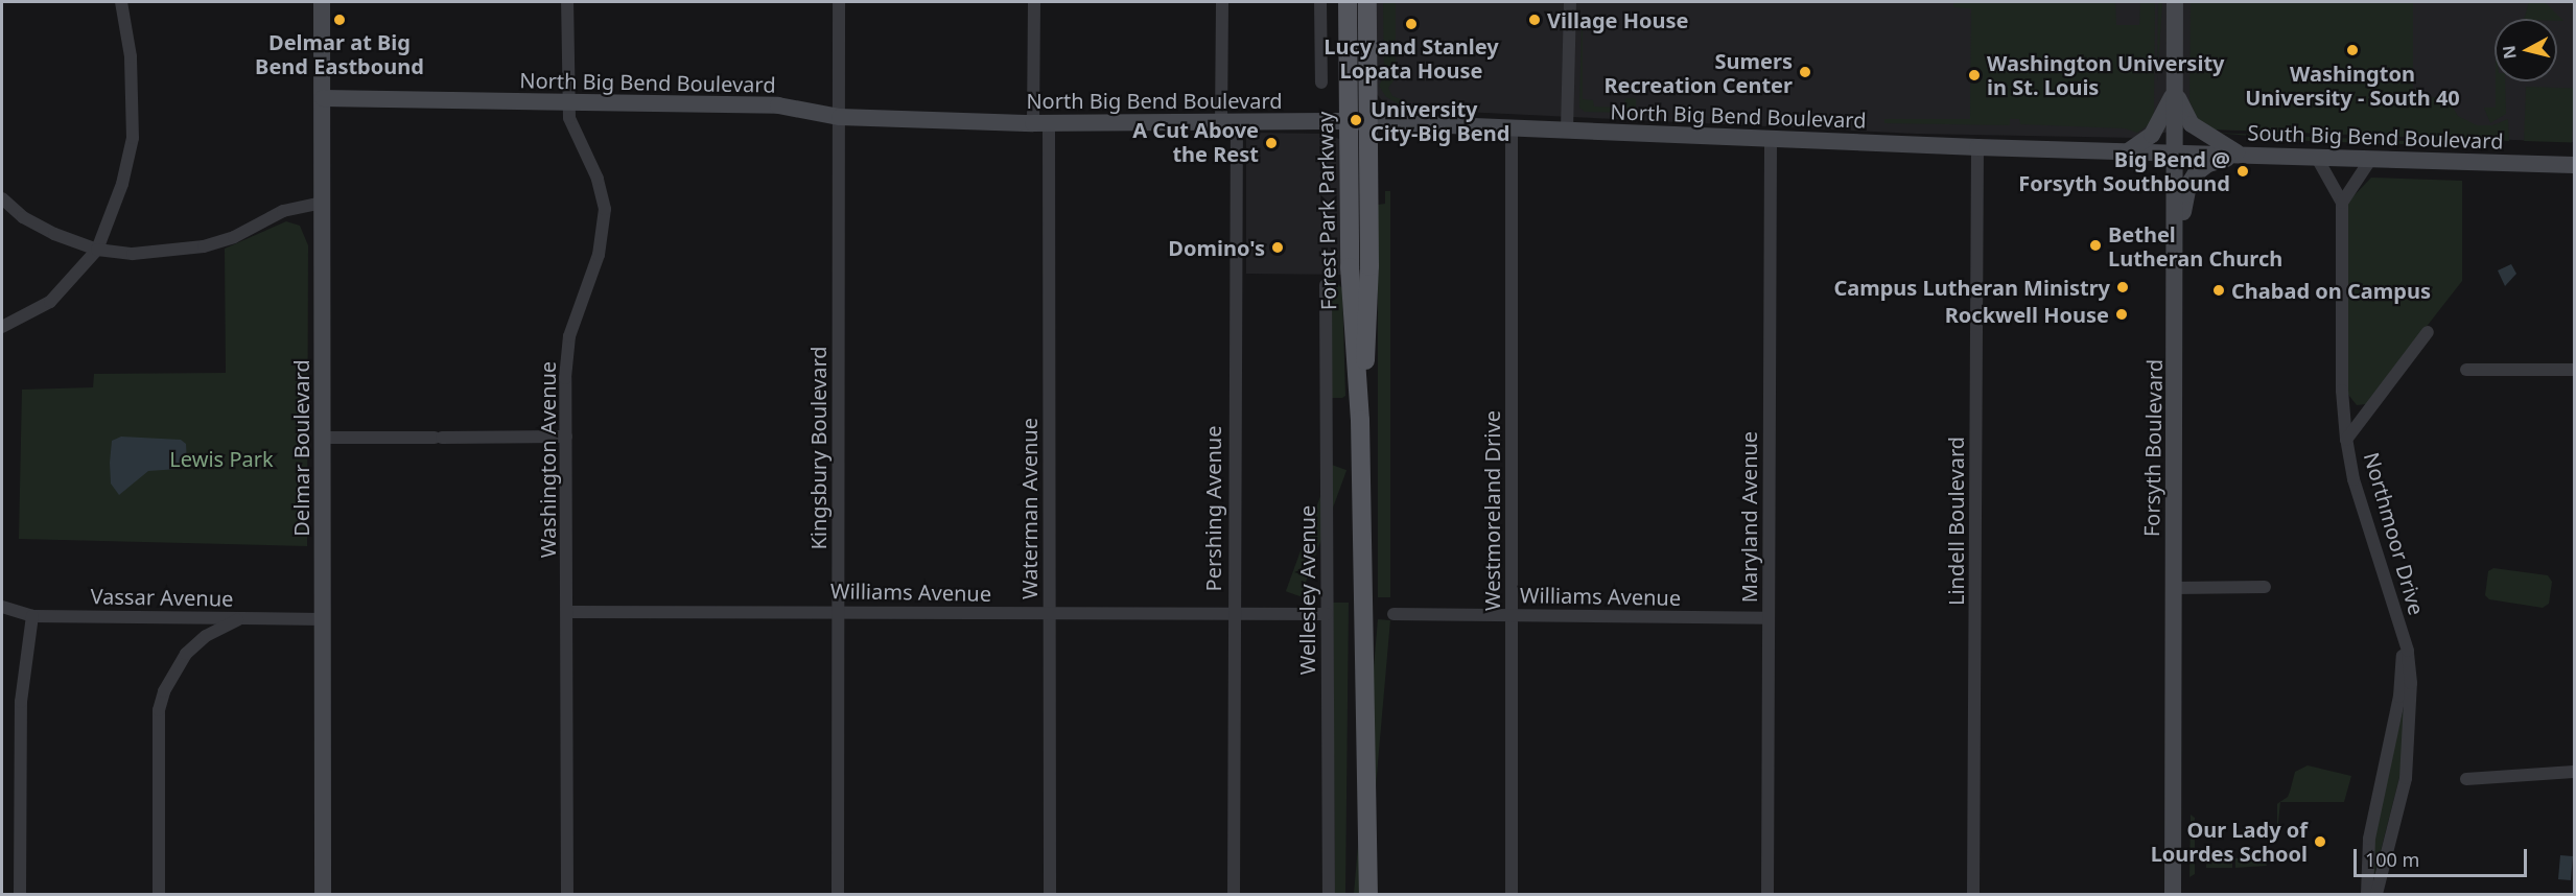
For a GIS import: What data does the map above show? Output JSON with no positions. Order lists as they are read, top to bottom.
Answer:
{
  "streets": {
    "main road": [
      "North Big Bend Boulevard",
      "South Big Bend Boulevard",
      "Forest Park Parkway",
      "Delmar Boulevard",
      "Forsyth Boulevard"
    ],
    "street": [
      "Kingsbury Boulevard",
      "Washington Avenue",
      "Waterman Avenue",
      "Pershing Avenue",
      "Westmoreland Drive",
      "Maryland Avenue",
      "Lindell Boulevard",
      "Northmoor Drive",
      "Wellesley Avenue",
      "Williams Avenue",
      "Vassar Avenue"
    ]
  },
  "crossings": [
    ["North Big Bend Boulevard", "South Big Bend Boulevard"],
    ["North Big Bend Boulevard", "Forest Park Parkway"],
    ["North Big Bend Boulevard", "Delmar Boulevard"],
    ["North Big Bend Boulevard", "Kingsbury Boulevard"],
    ["North Big Bend Boulevard", "Forsyth Boulevard"],
    ["North Big Bend Boulevard", "Washington Avenue"],
    ["North Big Bend Boulevard", "Waterman Avenue"],
    ["North Big Bend Boulevard", "Pershing Avenue"],
    ["North Big Bend Boulevard", "Westmoreland Drive"],
    ["North Big Bend Boulevard", "Maryland Avenue"],
    ["North Big Bend Boulevard", "Lindell Boulevard"],
    ["South Big Bend Boulevard", "Forsyth Boulevard"],
    ["South Big Bend Boulevard", "Northmoor Drive"],
    ["Delmar Boulevard", "Vassar Avenue"],
    ["Kingsbury Boulevard", "Williams Avenue"],
    ["Washington Avenue", "Williams Avenue"],
    ["Waterman Avenue", "Williams Avenue"],
    ["Pershing Avenue", "Williams Avenue"],
    ["Westmoreland Drive", "Williams Avenue"],
    ["Maryland Avenue", "Williams Avenue"],
    ["Wellesley Avenue", "Williams Avenue"]
  ],
  "parks": ["Lewis Park"],
  "places": [
    "Delmar at Big Bend Eastbound",
    "Village House",
    "Lucy and Stanley Lopata House",
    "Washington University - South 40",
    "Sumers Recreation Center",
    "Washington University in St. Louis",
    "University City-Big Bend",
    "A Cut Above the Rest",
    "Big Bend @ Forsyth Southbound",
    "Bethel Lutheran Church",
    "Domino's",
    "Campus Lutheran Ministry",
    "Chabad on Campus",
    "Rockwell House",
    "Our Lady of Lourdes School"
  ],
  "scale_bar": "100 m",
  "north": "left"
}
